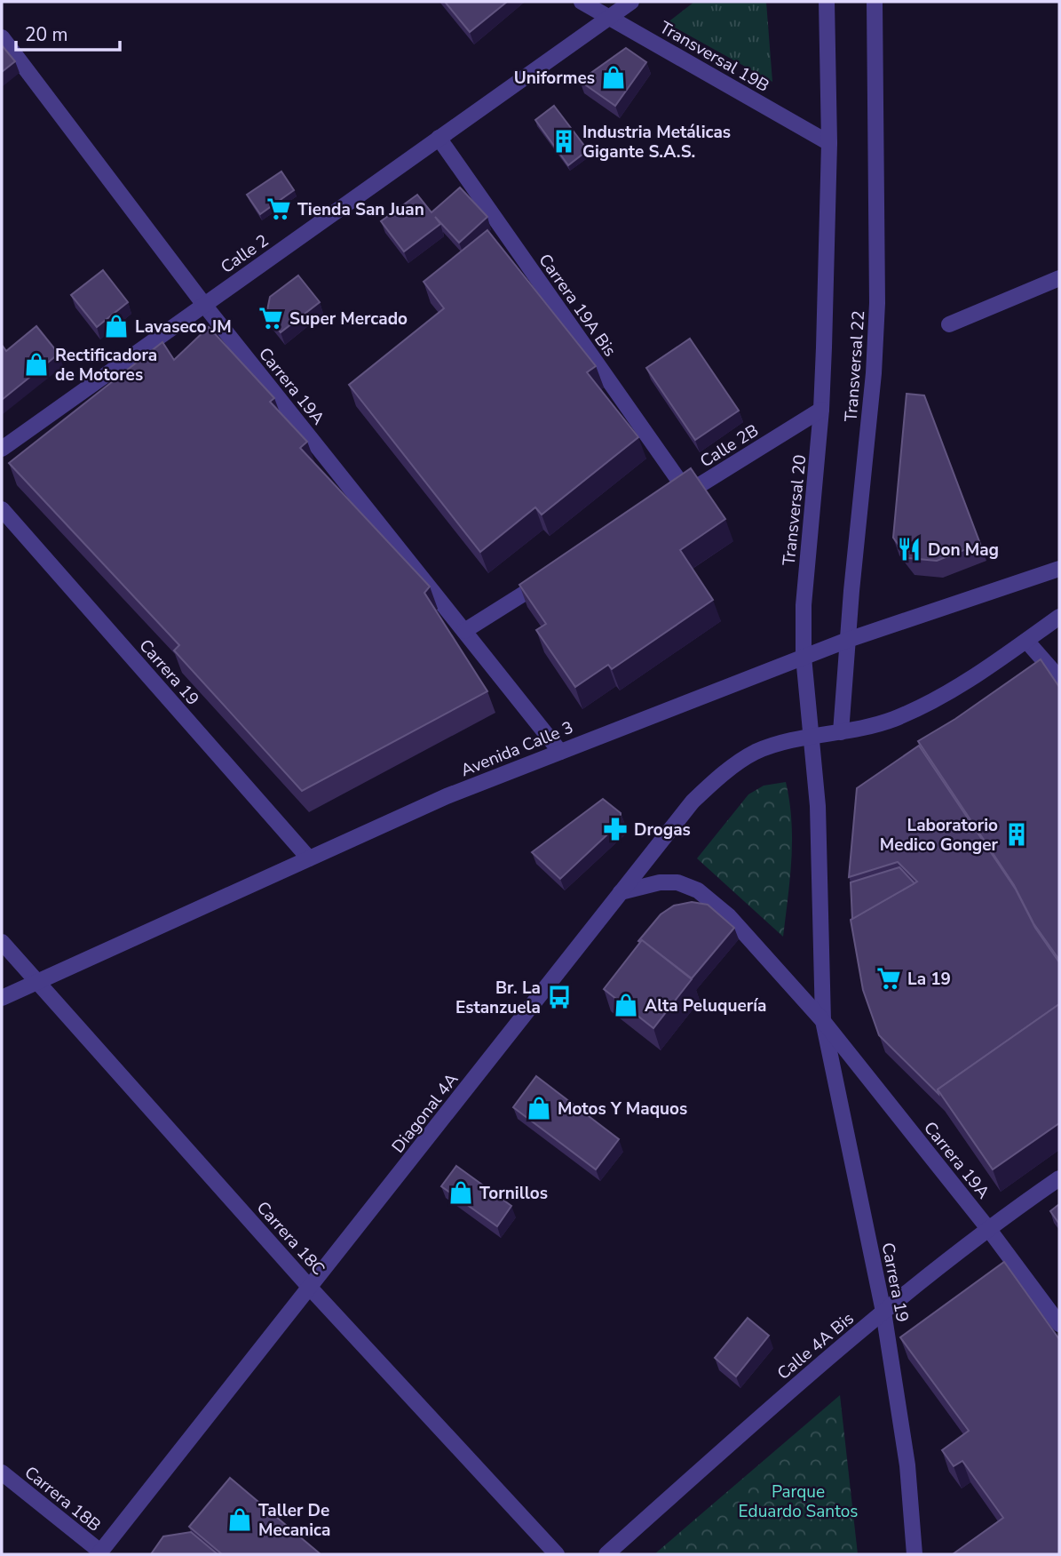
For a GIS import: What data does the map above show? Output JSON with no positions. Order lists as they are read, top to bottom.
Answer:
{
  "streets": {
    "street": [
      "Transversal 19B",
      "Calle 2",
      "Carrera 19A Bis",
      "Transversal 22",
      "Carrera 19A",
      "Calle 2B",
      "Transversal 20",
      "Carrera 19",
      "Avenida Calle 3",
      "Diagonal 4A",
      "Carrera 18C",
      "Calle 4A Bis",
      "Carrera 18B"
    ]
  },
  "crossings": [
    ["Transversal 19B", "Calle 2"],
    ["Transversal 19B", "Transversal 20"],
    ["Calle 2", "Carrera 19A Bis"],
    ["Calle 2", "Carrera 19A"],
    ["Carrera 19A Bis", "Calle 2B"],
    ["Transversal 22", "Avenida Calle 3"],
    ["Carrera 19A", "Transversal 20"],
    ["Carrera 19A", "Carrera 19"],
    ["Carrera 19A", "Avenida Calle 3"],
    ["Carrera 19A", "Diagonal 4A"],
    ["Carrera 19A", "Calle 4A Bis"],
    ["Calle 2B", "Transversal 20"],
    ["Transversal 20", "Carrera 19"],
    ["Transversal 20", "Avenida Calle 3"],
    ["Transversal 20", "Diagonal 4A"],
    ["Carrera 19", "Avenida Calle 3"],
    ["Carrera 19", "Calle 4A Bis"],
    ["Avenida Calle 3", "Carrera 18C"],
    ["Diagonal 4A", "Carrera 18C"],
    ["Diagonal 4A", "Carrera 18B"]
  ],
  "parks": ["Parque Eduardo Santos"],
  "places": {
    "shop": [
      "Uniformes",
      "Lavaseco JM",
      "Rectificadora de Motores",
      "Alta Peluquería",
      "Motos Y Maquos",
      "Tornillos",
      "Taller De Mecanica"
    ],
    "building": ["Industria Metálicas Gigante S.A.S.", "Laboratorio Medico Gonger"],
    "supermarket": ["Tienda San Juan", "Super Mercado", "La 19"],
    "restaurant": ["Don Mag"],
    "pharmacy": ["Drogas"],
    "bus stop": ["Br. La Estanzuela"]
  },
  "scale_bar": "20 m"
}
